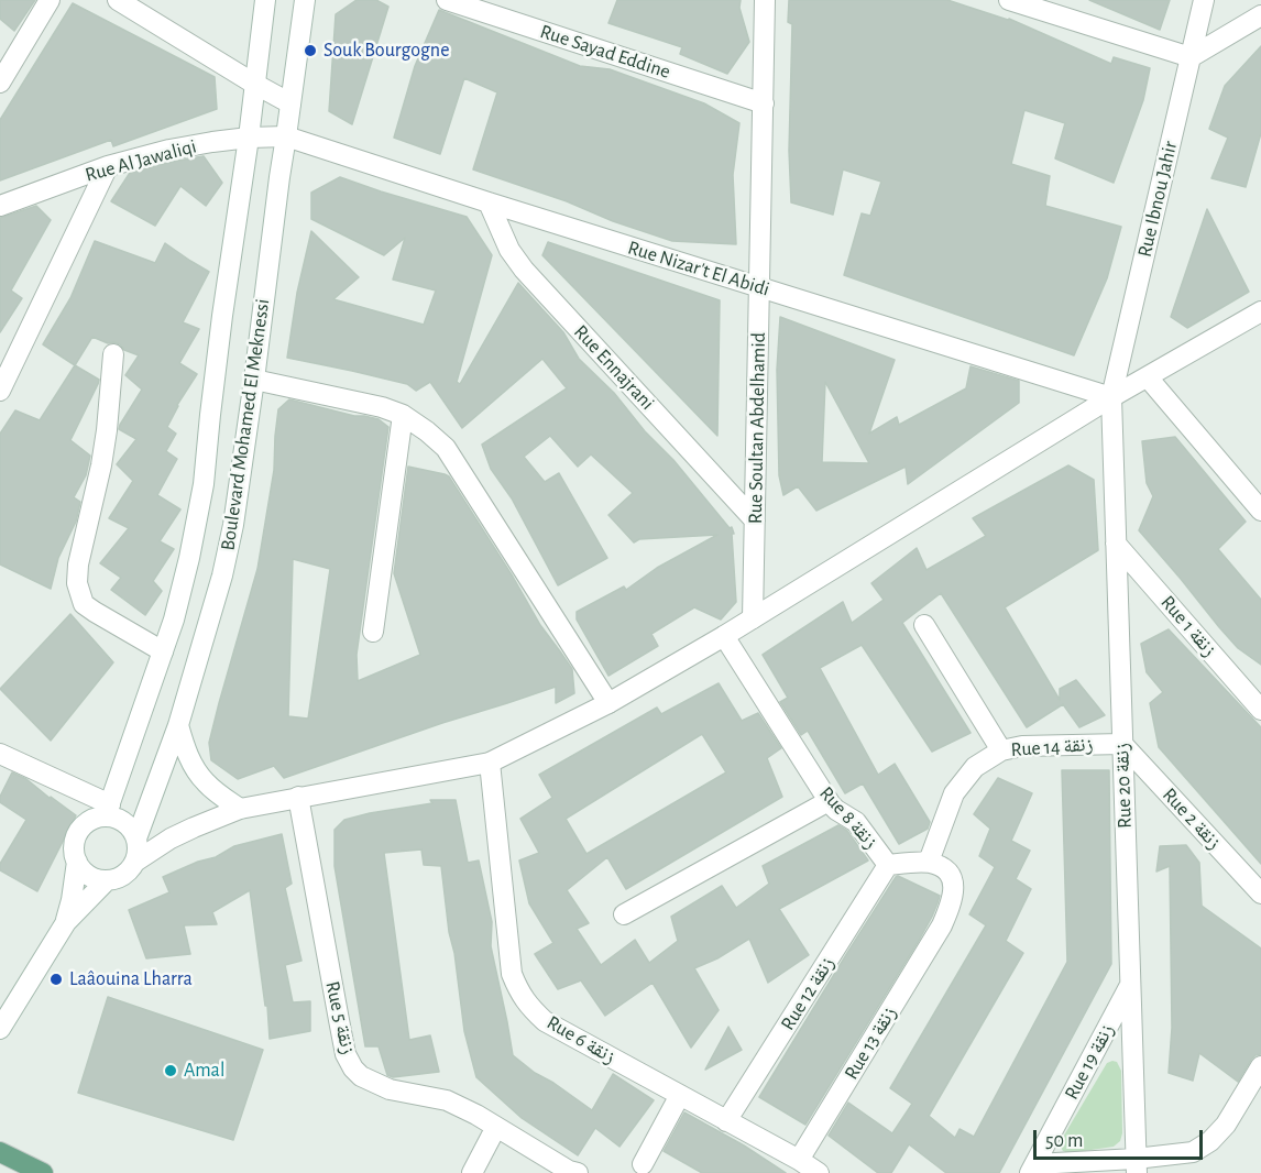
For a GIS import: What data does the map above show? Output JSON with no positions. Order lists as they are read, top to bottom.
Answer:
{
  "streets": {
    "street": [
      "Rue Sayad Eddine",
      "Rue Al Jawaliqi",
      "Rue Ibnou Jahir",
      "Rue Nizar't El Abidi",
      "Rue Ennajrani",
      "Boulevard Mohamed El Meknessi",
      "Rue Soultan Abdelhamid",
      "Rue 1 زنقة",
      "Rue 14 زنقة",
      "Rue 20 زنقة",
      "Rue 8 زنقة",
      "Rue 2 زنقة",
      "Rue 12 زنقة",
      "Rue 5 زنقة",
      "Rue 6 زنقة",
      "Rue 13 زنقة",
      "Rue 19 زنقة"
    ]
  },
  "crossings": [
    ["Rue Sayad Eddine", "Rue Soultan Abdelhamid"],
    ["Rue Al Jawaliqi", "Rue Nizar't El Abidi"],
    ["Rue Al Jawaliqi", "Boulevard Mohamed El Meknessi"],
    ["Rue Ibnou Jahir", "Rue Nizar't El Abidi"],
    ["Rue Ibnou Jahir", "Rue 20 زنقة"],
    ["Rue Nizar't El Abidi", "Rue Ennajrani"],
    ["Rue Nizar't El Abidi", "Boulevard Mohamed El Meknessi"],
    ["Rue Nizar't El Abidi", "Rue Soultan Abdelhamid"],
    ["Rue Nizar't El Abidi", "Rue 20 زنقة"],
    ["Rue Ennajrani", "Rue Soultan Abdelhamid"],
    ["Rue 1 زنقة", "Rue 20 زنقة"],
    ["Rue 14 زنقة", "Rue 20 زنقة"],
    ["Rue 14 زنقة", "Rue 8 زنقة"],
    ["Rue 14 زنقة", "Rue 2 زنقة"],
    ["Rue 14 زنقة", "Rue 13 زنقة"],
    ["Rue 20 زنقة", "Rue 2 زنقة"],
    ["Rue 20 زنقة", "Rue 19 زنقة"],
    ["Rue 8 زنقة", "Rue 12 زنقة"],
    ["Rue 8 زنقة", "Rue 13 زنقة"],
    ["Rue 12 زنقة", "Rue 6 زنقة"],
    ["Rue 6 زنقة", "Rue 13 زنقة"]
  ],
  "places": ["Souk Bourgogne", "Laâouina Lharra", "Amal"],
  "scale_bar": "50 m"
}
